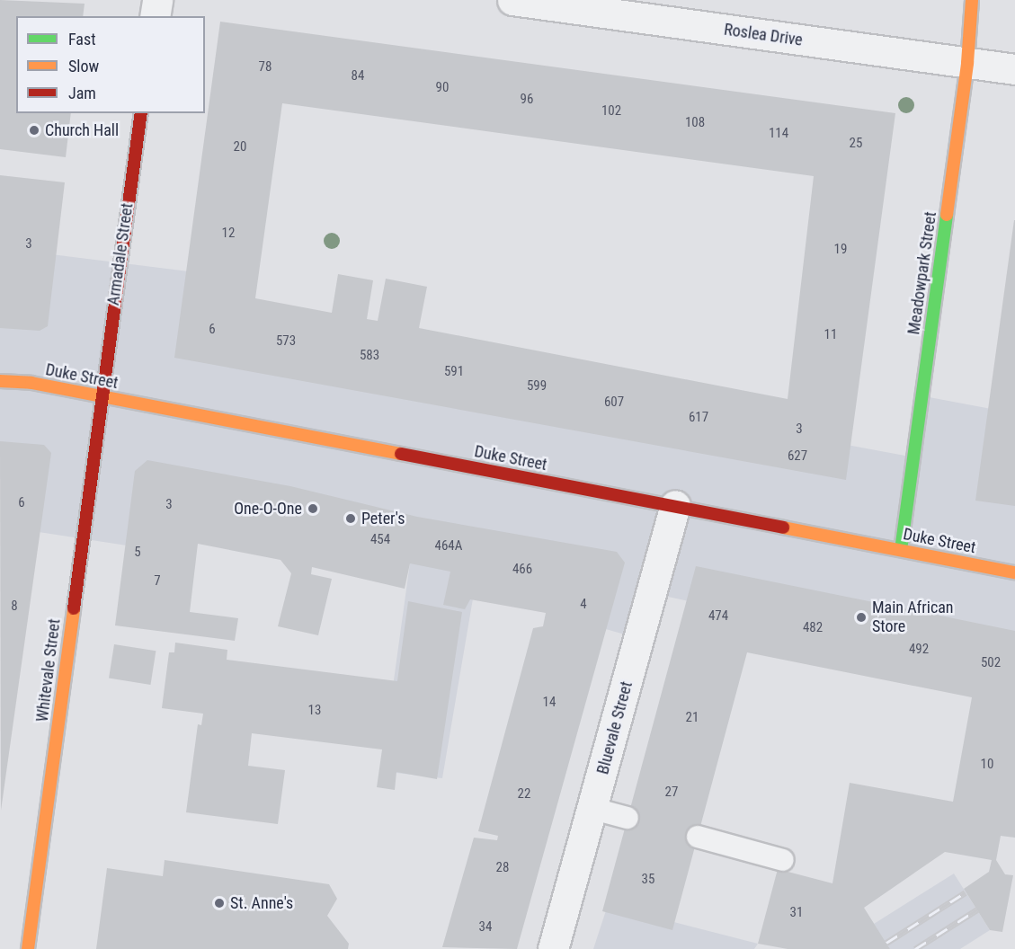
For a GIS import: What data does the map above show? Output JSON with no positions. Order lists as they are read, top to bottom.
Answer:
{
  "streets": {
    "street": [
      "Roslea Drive",
      "Armadale Street",
      "Meadowpark Street",
      "Duke Street",
      "Whitevale Street",
      "Bluevale Street"
    ]
  },
  "crossings": [
    ["Roslea Drive", "Meadowpark Street"],
    ["Armadale Street", "Duke Street"],
    ["Armadale Street", "Whitevale Street"],
    ["Meadowpark Street", "Duke Street"],
    ["Duke Street", "Whitevale Street"],
    ["Duke Street", "Bluevale Street"]
  ],
  "places": [
    "Church Hall",
    "One-O-One",
    "Peter's",
    "Main African Store",
    "St. Anne's"
  ],
  "house_numbers": [
    "78",
    "84",
    "90",
    "96",
    "102",
    "108",
    "114",
    "25",
    "20",
    "12",
    "3",
    "19",
    "6",
    "11",
    "573",
    "583",
    "591",
    "599",
    "607",
    "617",
    "3",
    "627",
    "6",
    "3",
    "454",
    "464A",
    "5",
    "466",
    "7",
    "4",
    "8",
    "474",
    "482",
    "492",
    "502",
    "14",
    "13",
    "21",
    "10",
    "27",
    "22",
    "28",
    "35",
    "31",
    "34"
  ],
  "legend": ["Fast", "Slow", "Jam"]
}
